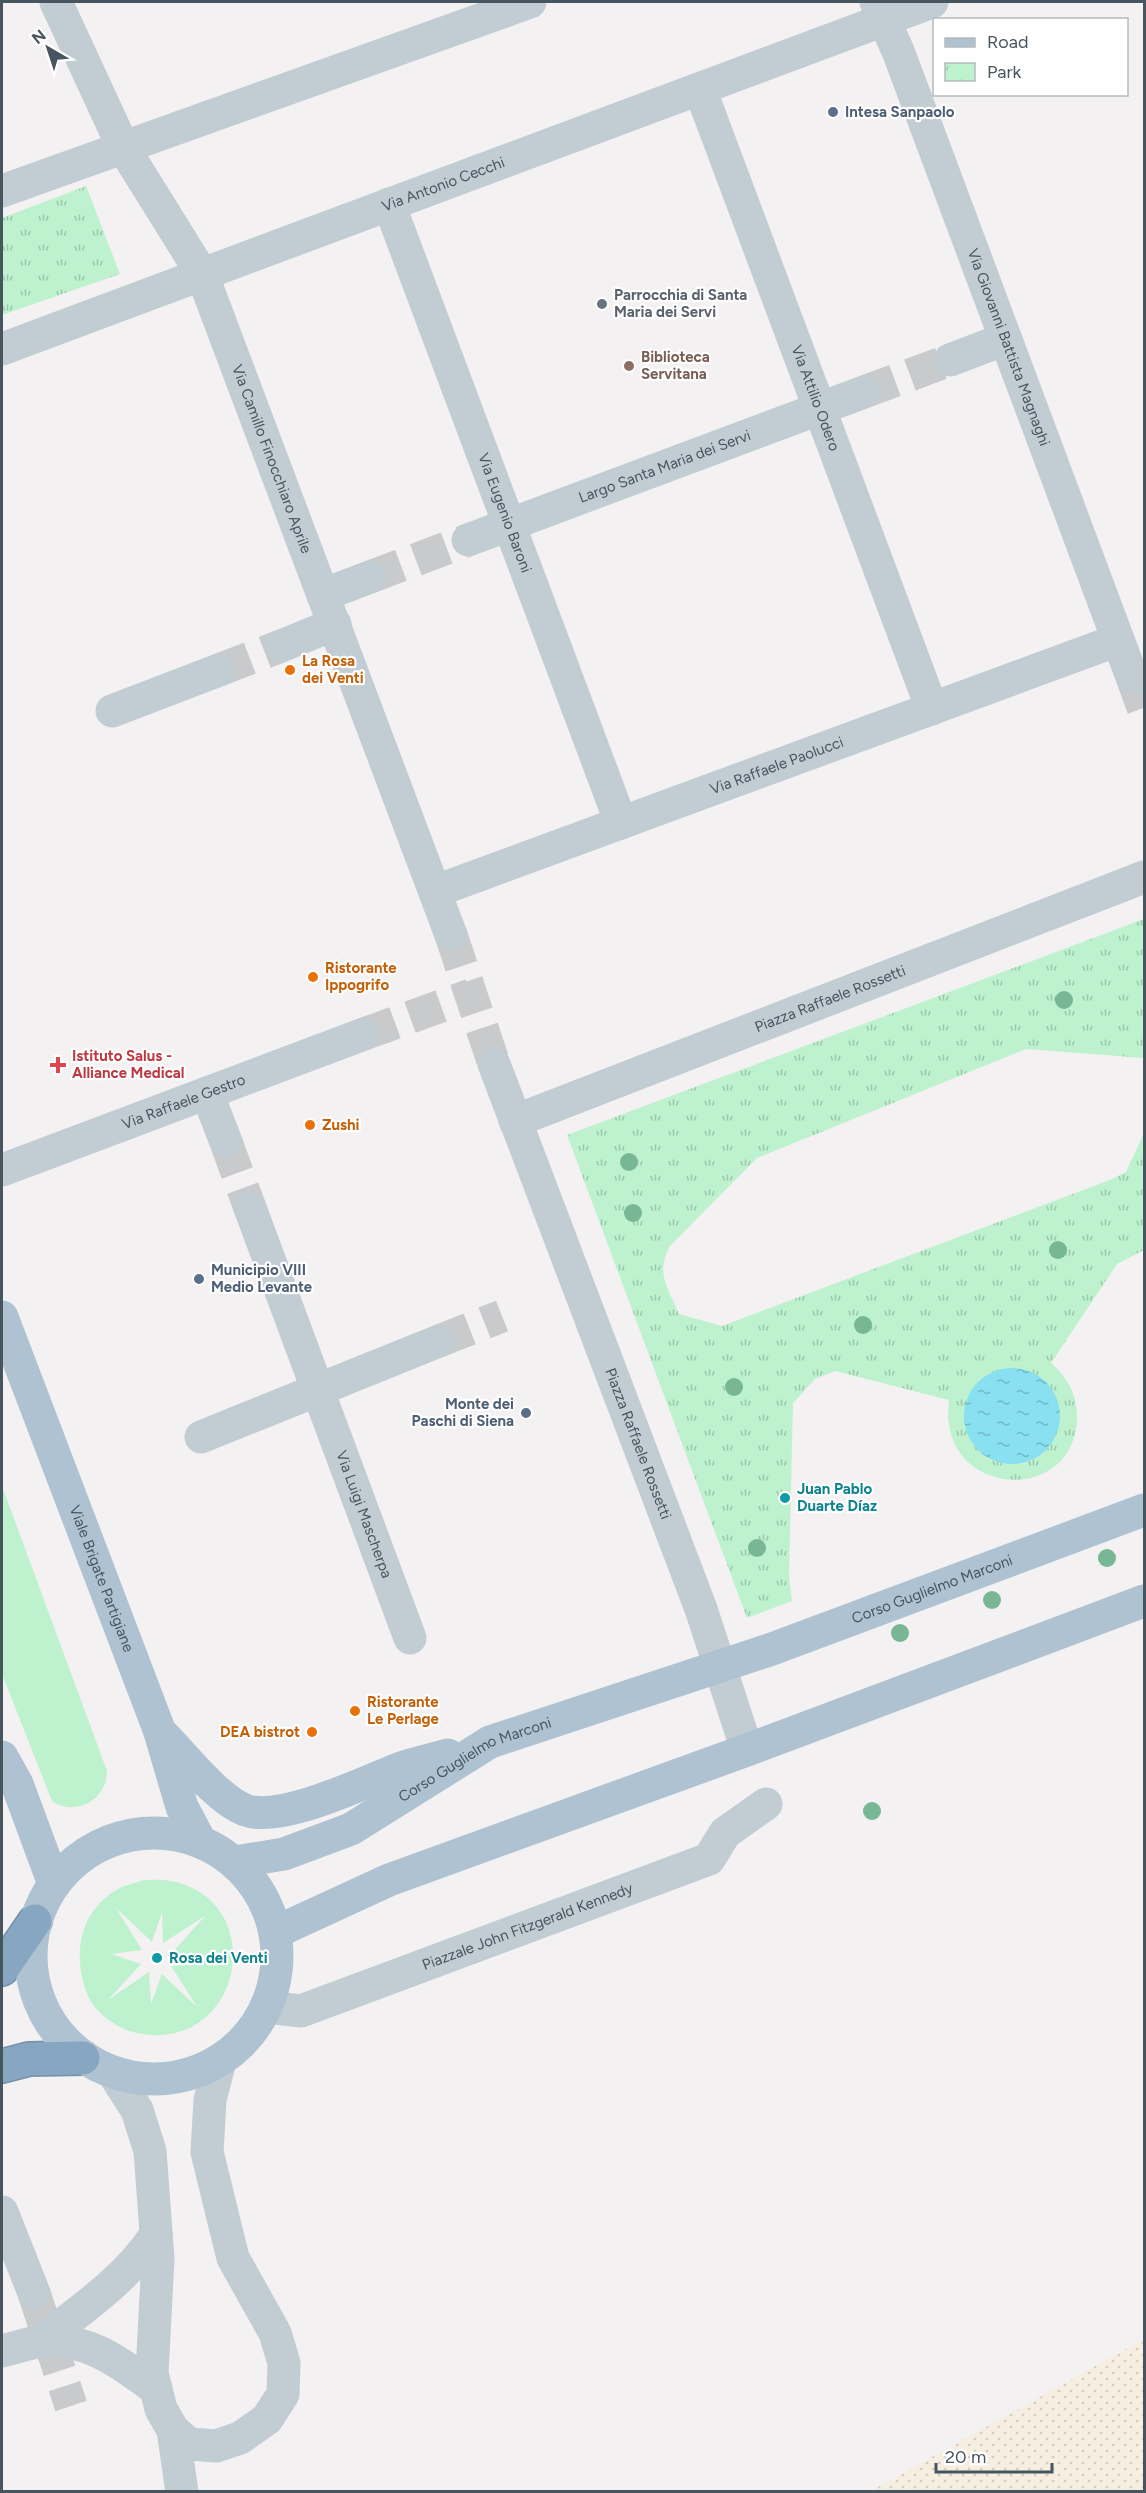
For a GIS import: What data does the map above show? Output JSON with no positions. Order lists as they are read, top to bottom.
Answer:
{
  "streets": {
    "main road": ["Viale Brigate Partigiane", "Corso Guglielmo Marconi"],
    "street": [
      "Via Antonio Cecchi",
      "Via Giovanni Battista Magnaghi",
      "Via Attilio Odero",
      "Via Camillo Finocchiaro Aprile",
      "Largo Santa Maria dei Servi",
      "Via Eugenio Baroni",
      "Via Raffaele Paolucci",
      "Piazza Raffaele Rossetti",
      "Via Raffaele Gestro",
      "Via Luigi Mascherpa",
      "Piazzale John Fitzgerald Kennedy"
    ]
  },
  "crossings": [
    ["Via Antonio Cecchi", "Via Giovanni Battista Magnaghi"],
    ["Via Antonio Cecchi", "Via Attilio Odero"],
    ["Via Antonio Cecchi", "Via Camillo Finocchiaro Aprile"],
    ["Via Antonio Cecchi", "Via Eugenio Baroni"],
    ["Via Giovanni Battista Magnaghi", "Via Raffaele Paolucci"],
    ["Via Attilio Odero", "Largo Santa Maria dei Servi"],
    ["Via Attilio Odero", "Via Raffaele Paolucci"],
    ["Via Camillo Finocchiaro Aprile", "Via Raffaele Paolucci"],
    ["Largo Santa Maria dei Servi", "Via Eugenio Baroni"],
    ["Via Eugenio Baroni", "Via Raffaele Paolucci"],
    ["Piazza Raffaele Rossetti", "Corso Guglielmo Marconi"]
  ],
  "places": {
    "other": [
      "Intesa Sanpaolo",
      "Parrocchia di Santa Maria dei Servi",
      "Biblioteca Servitana",
      "La Rosa dei Venti",
      "Ristorante Ippogrifo",
      "Zushi",
      "Municipio VIII Medio Levante",
      "Monte dei Paschi di Siena",
      "Juan Pablo Duarte Díaz",
      "Ristorante Le Perlage",
      "DEA bistrot",
      "Rosa dei Venti"
    ],
    "health": ["Istituto Salus - Alliance Medical"]
  },
  "legend": ["Road", "Park"],
  "scale_bar": "20 m",
  "north": "top left"
}
